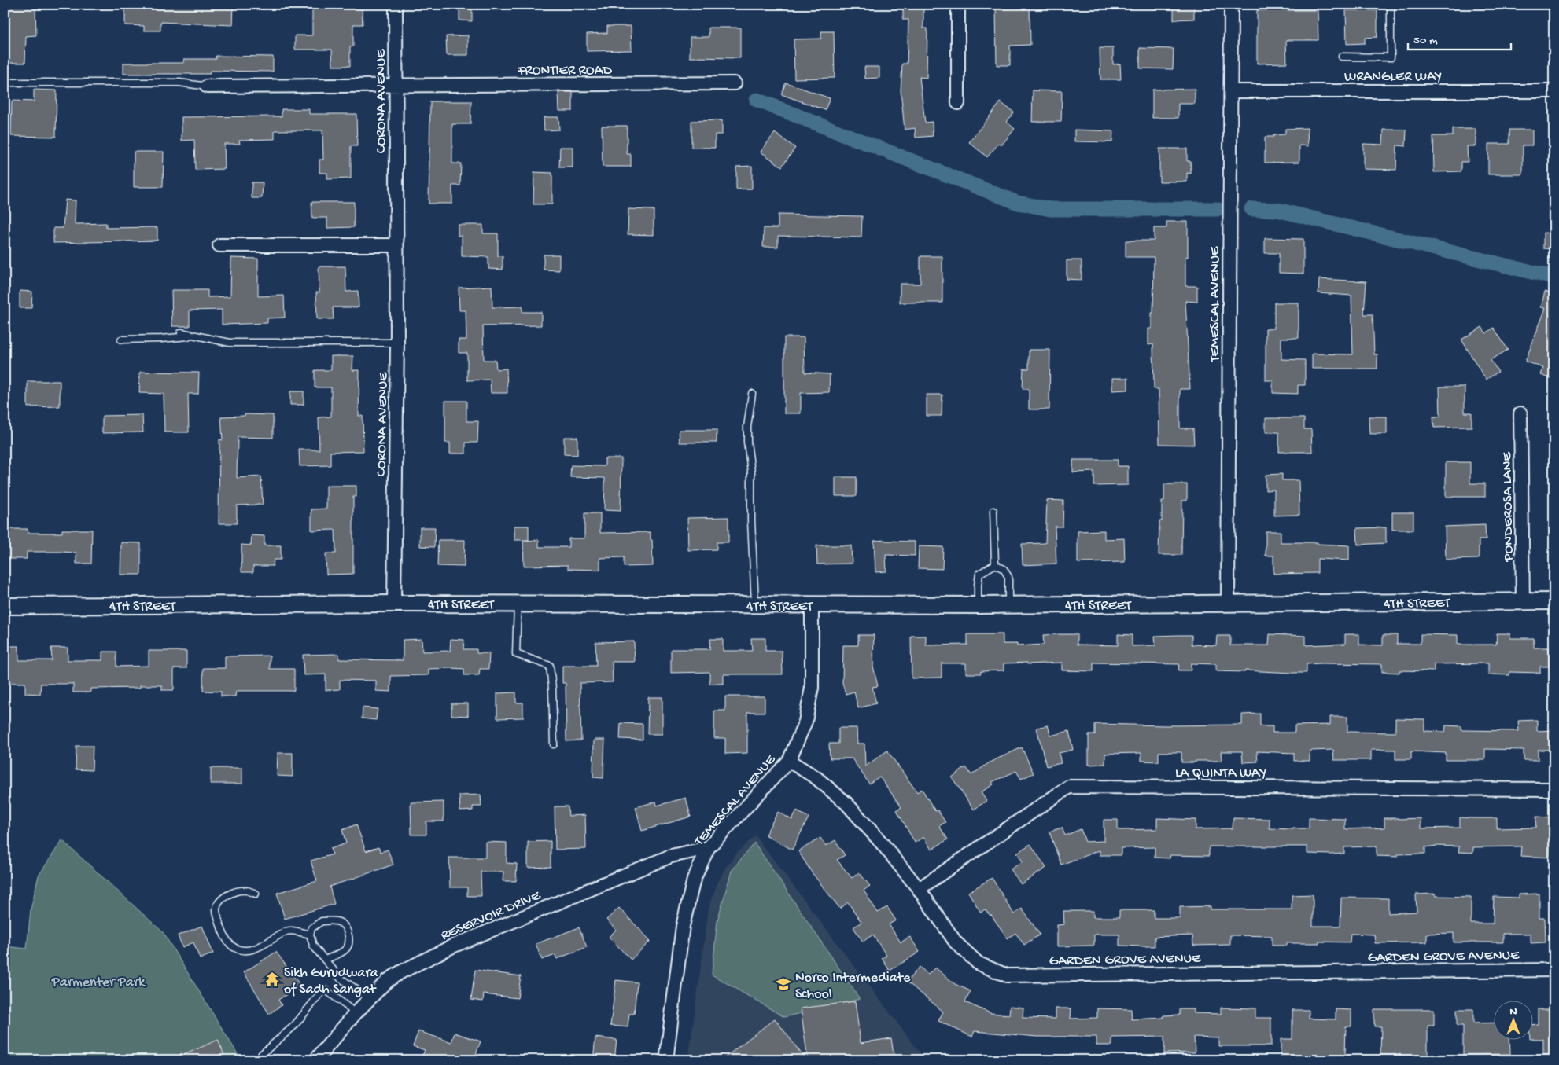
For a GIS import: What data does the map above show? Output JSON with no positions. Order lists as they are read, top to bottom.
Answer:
{
  "streets": {
    "street": [
      "FRONTIER ROAD",
      "WRANGLER WAY",
      "CORONA AVENUE",
      "TEMESCAL AVENUE",
      "PONDEROSA LANE",
      "4TH STREET",
      "LA QUINTA WAY",
      "RESERVOIR DRIVE",
      "GARDEN GROVE AVENUE"
    ]
  },
  "crossings": [
    ["FRONTIER ROAD", "CORONA AVENUE"],
    ["WRANGLER WAY", "TEMESCAL AVENUE"],
    ["CORONA AVENUE", "4TH STREET"],
    ["TEMESCAL AVENUE", "4TH STREET"],
    ["TEMESCAL AVENUE", "RESERVOIR DRIVE"],
    ["TEMESCAL AVENUE", "GARDEN GROVE AVENUE"],
    ["PONDEROSA LANE", "4TH STREET"],
    ["LA QUINTA WAY", "GARDEN GROVE AVENUE"]
  ],
  "parks": ["Parmenter Park"],
  "places": {
    "temple": ["Sikh Gurudwara of Sadh Sangat"],
    "school or university": ["Norco Intermediate School"]
  },
  "scale_bar": "50 m",
  "north": "top"
}
